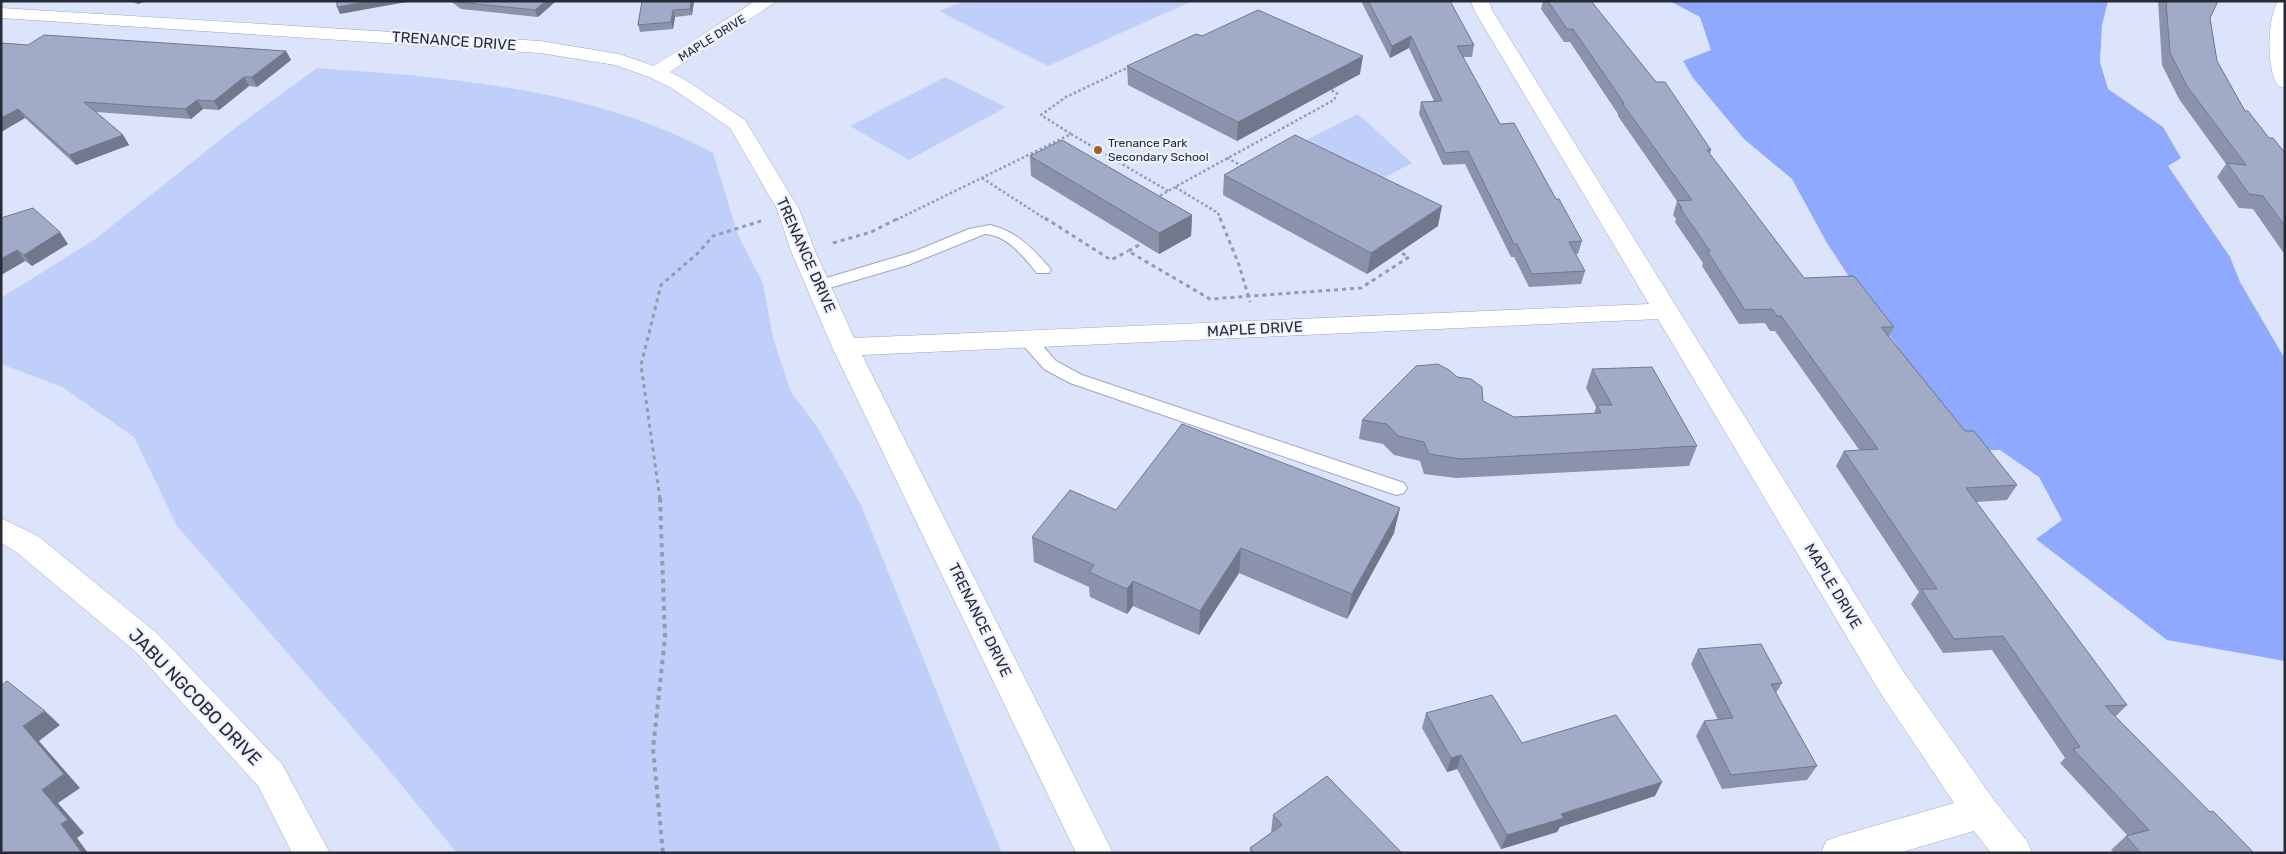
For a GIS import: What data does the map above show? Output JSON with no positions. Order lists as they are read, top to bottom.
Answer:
{
  "streets": {
    "street": ["MAPLE DRIVE", "TRENANCE DRIVE", "JABU NGCOBO DRIVE"]
  },
  "crossings": [
    ["MAPLE DRIVE", "TRENANCE DRIVE"]
  ],
  "places": ["Trenance Park Secondary School"]
}
